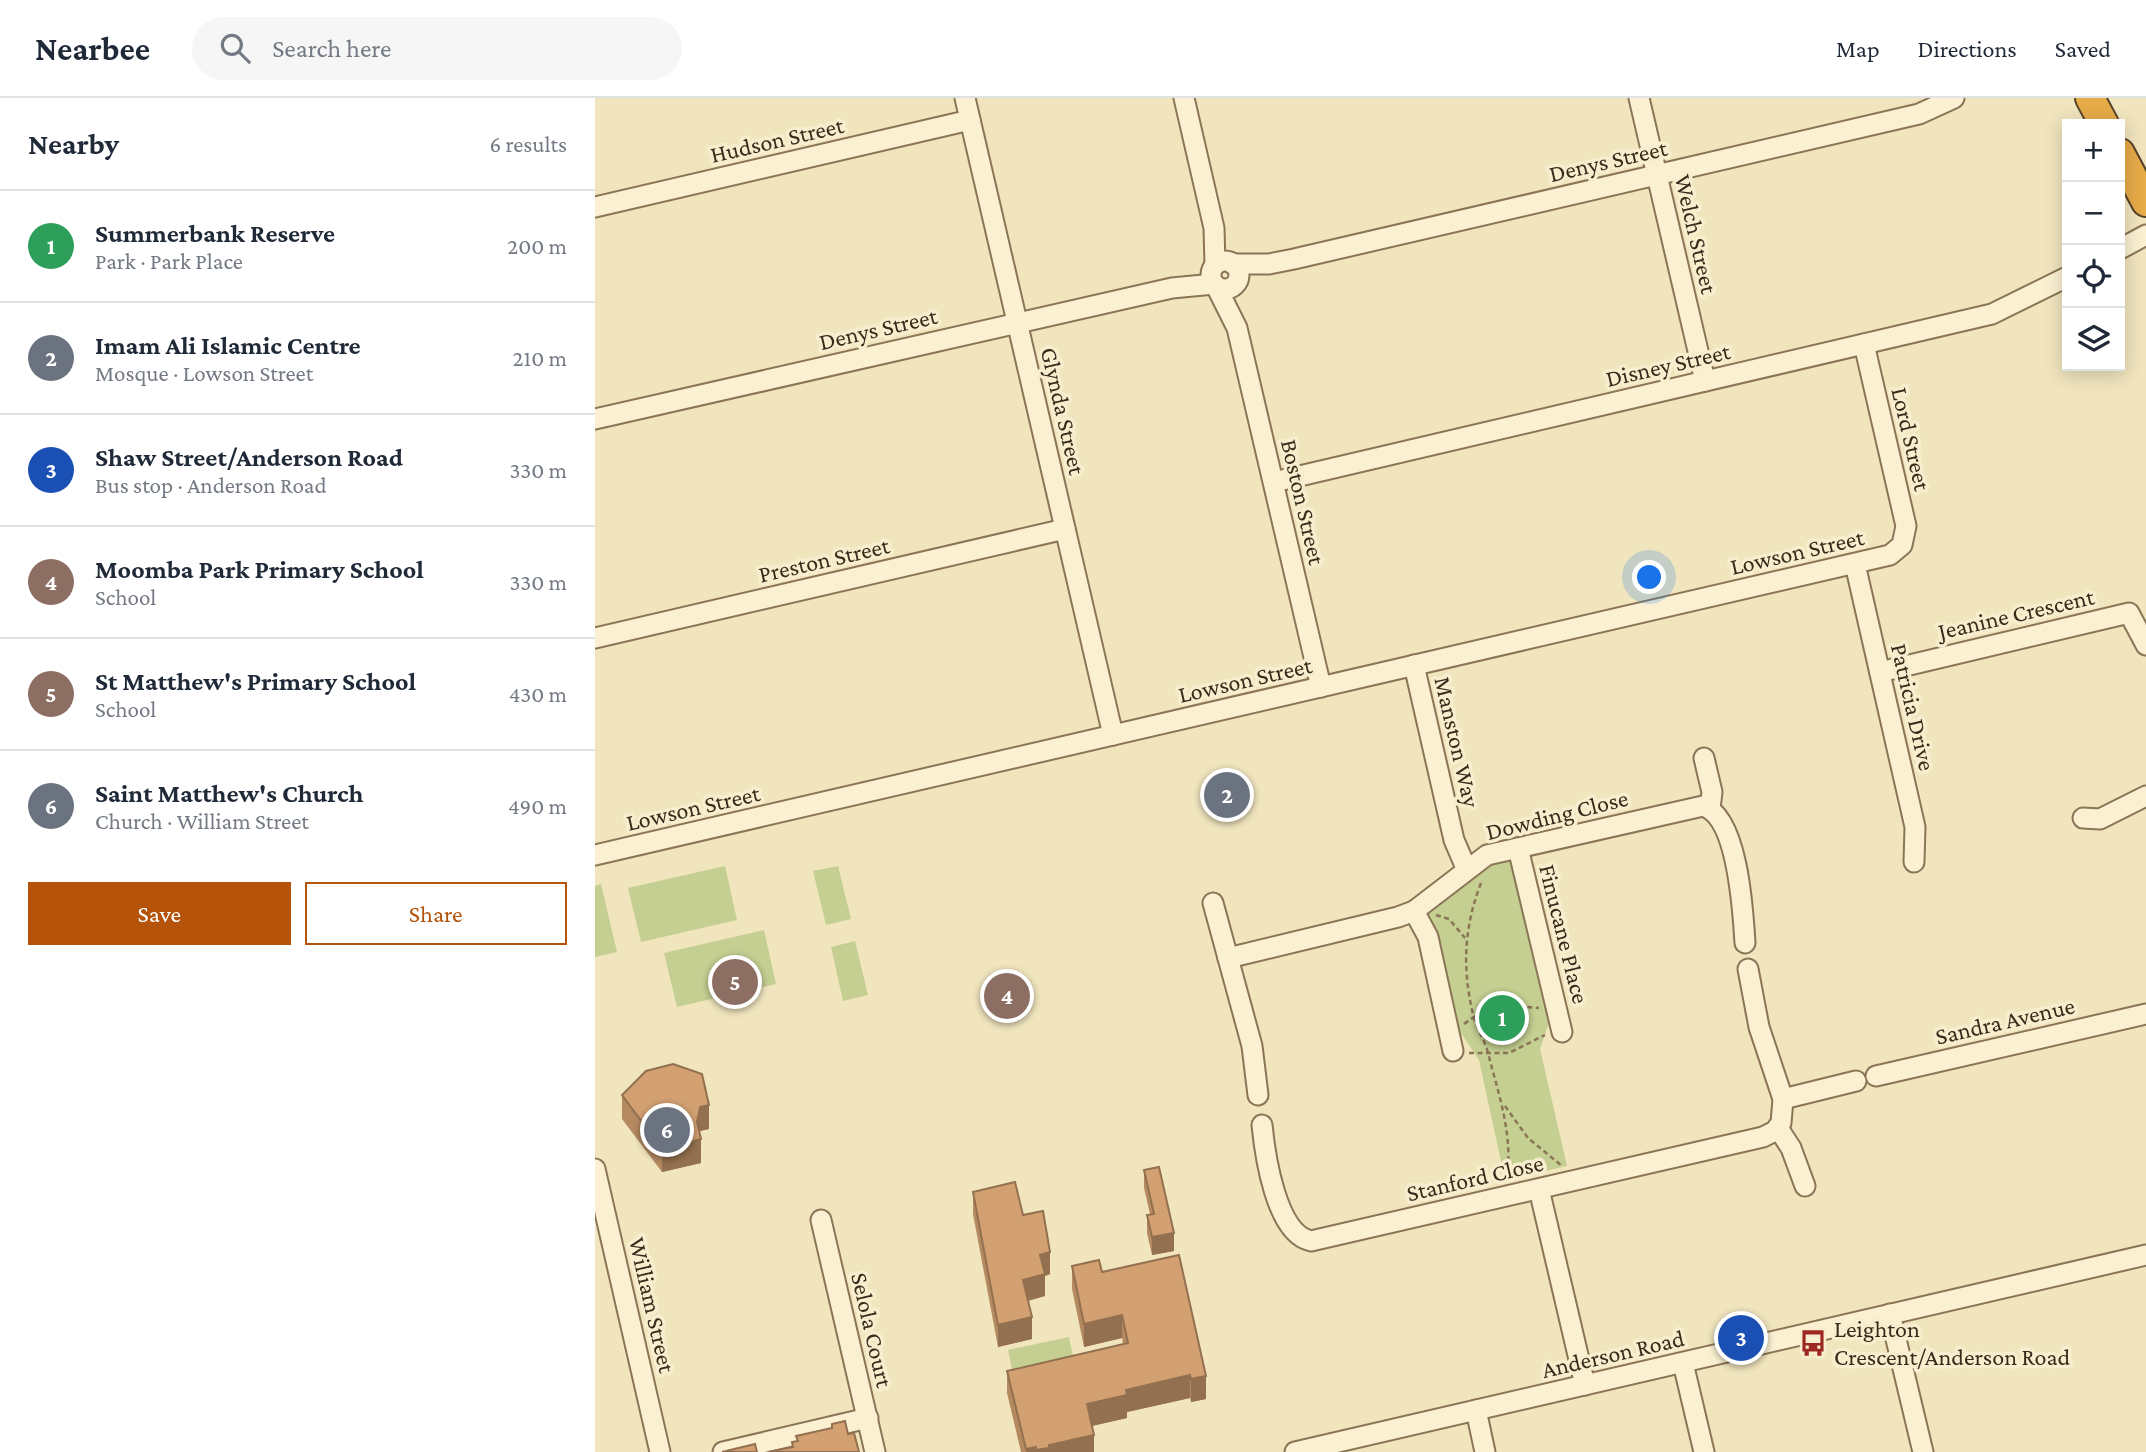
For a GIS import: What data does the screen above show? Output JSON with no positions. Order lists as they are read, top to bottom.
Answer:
{
  "streets": {
    "street": [
      "Hudson Street",
      "Denys Street",
      "Welch Street",
      "Disney Street",
      "Glynda Street",
      "Lord Street",
      "Boston Street",
      "Lowson Street",
      "Preston Street",
      "Jeanine Crescent",
      "Patricia Drive",
      "Manston Way",
      "Dowding Close",
      "Finucane Place",
      "Sandra Avenue",
      "Stanford Close",
      "William Street",
      "Selola Court",
      "Anderson Road"
    ]
  },
  "crossings": [
    ["Hudson Street", "Glynda Street"],
    ["Denys Street", "Welch Street"],
    ["Denys Street", "Glynda Street"],
    ["Denys Street", "Boston Street"],
    ["Welch Street", "Disney Street"],
    ["Disney Street", "Lord Street"],
    ["Disney Street", "Boston Street"],
    ["Glynda Street", "Lowson Street"],
    ["Glynda Street", "Preston Street"],
    ["Lord Street", "Lowson Street"],
    ["Boston Street", "Lowson Street"],
    ["Lowson Street", "Patricia Drive"],
    ["Lowson Street", "Manston Way"],
    ["Jeanine Crescent", "Patricia Drive"],
    ["Manston Way", "Dowding Close"],
    ["Dowding Close", "Finucane Place"]
  ],
  "places": {
    "bus stop": ["Leighton Crescent/Anderson Road"]
  },
  "page": {
    "header": "Nearbee",
    "search": "Search here",
    "nav": ["Map", "Directions", "Saved"],
    "heading": ["Nearby", "6 results"],
    "map_buttons": ["+", "−"],
    "list": [
      {
        "mark": "1",
        "name": "Summerbank Reserve",
        "note": "Park · Park Place",
        "value": "200 m"
      },
      {
        "mark": "2",
        "name": "Imam Ali Islamic Centre",
        "note": "Mosque · Lowson Street",
        "value": "210 m"
      },
      {
        "mark": "3",
        "name": "Shaw Street/Anderson Road",
        "note": "Bus stop · Anderson Road",
        "value": "330 m"
      },
      {
        "mark": "4",
        "name": "Moomba Park Primary School",
        "note": "School",
        "value": "330 m"
      },
      {
        "mark": "5",
        "name": "St Matthew's Primary School",
        "note": "School",
        "value": "430 m"
      },
      {
        "mark": "6",
        "name": "Saint Matthew's Church",
        "note": "Church · William Street",
        "value": "490 m"
      }
    ],
    "pins": [
      "2",
      "5",
      "4",
      "1",
      "6",
      "3"
    ],
    "buttons": ["Save", "Share"]
  }
}
